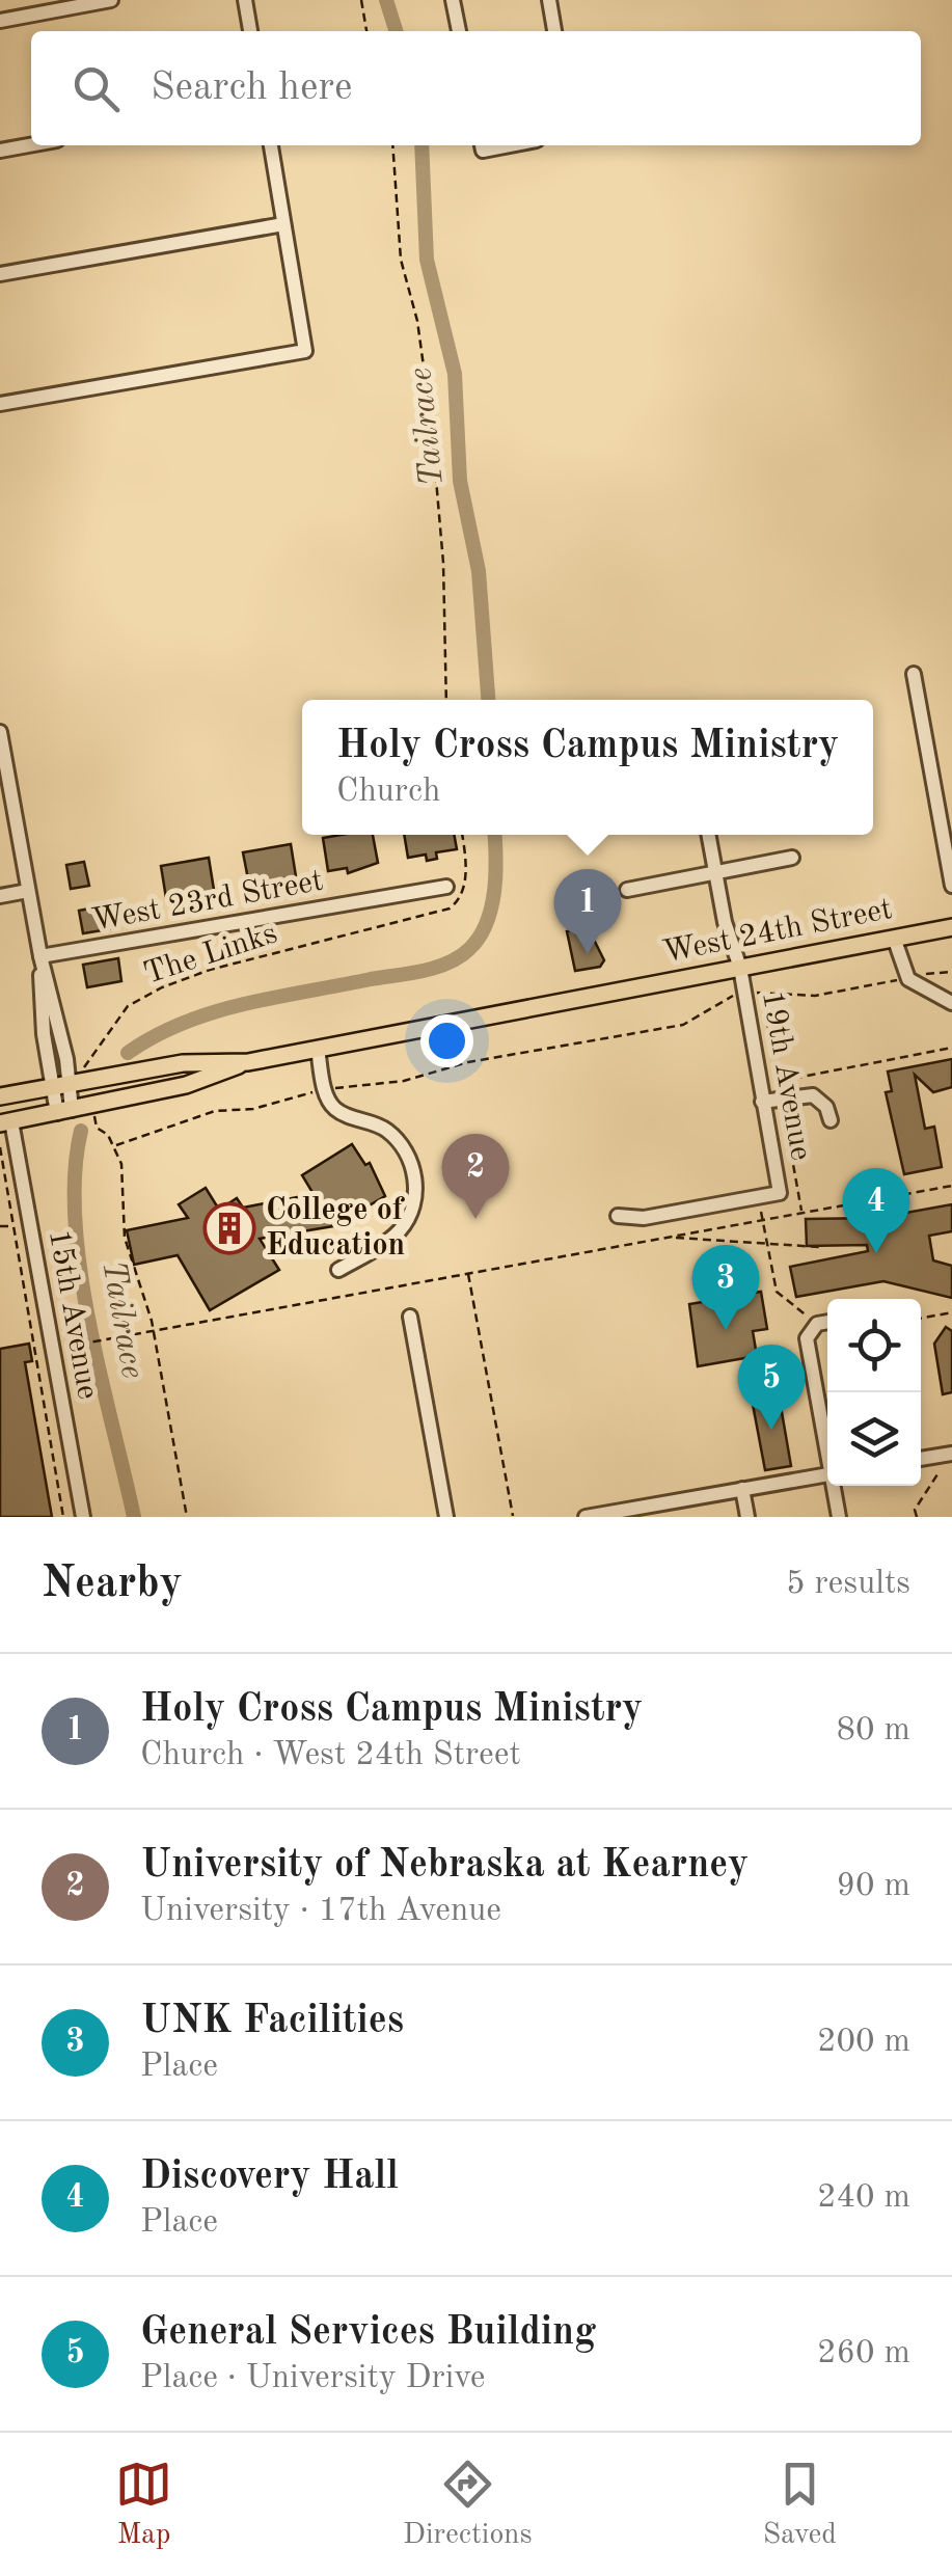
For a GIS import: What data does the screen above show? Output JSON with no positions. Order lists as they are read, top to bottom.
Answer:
{
  "streets": {
    "main road": ["West 24th Street"],
    "street": ["West 23rd Street", "19th Avenue", "15th Avenue"],
    "path": ["The Links"]
  },
  "crossings": [
    ["West 24th Street", "The Links"],
    ["West 24th Street", "19th Avenue"],
    ["West 24th Street", "15th Avenue"]
  ],
  "water": ["Tailrace"],
  "places": {
    "building": ["College of Education"]
  },
  "page": {
    "search": "Search here",
    "popup": ["Holy Cross Campus Ministry", "Church"],
    "pins": [
      "1",
      "2",
      "4",
      "3",
      "5"
    ],
    "heading": ["Nearby", "5 results"],
    "list": [
      {
        "mark": "1",
        "name": "Holy Cross Campus Ministry",
        "note": "Church · West 24th Street",
        "value": "80 m"
      },
      {
        "mark": "2",
        "name": "University of Nebraska at Kearney",
        "note": "University · 17th Avenue",
        "value": "90 m"
      },
      {
        "mark": "3",
        "name": "UNK Facilities",
        "note": "Place",
        "value": "200 m"
      },
      {
        "mark": "4",
        "name": "Discovery Hall",
        "note": "Place",
        "value": "240 m"
      },
      {
        "mark": "5",
        "name": "General Services Building",
        "note": "Place · University Drive",
        "value": "260 m"
      }
    ],
    "nav": ["Map", "Directions", "Saved"]
  }
}
